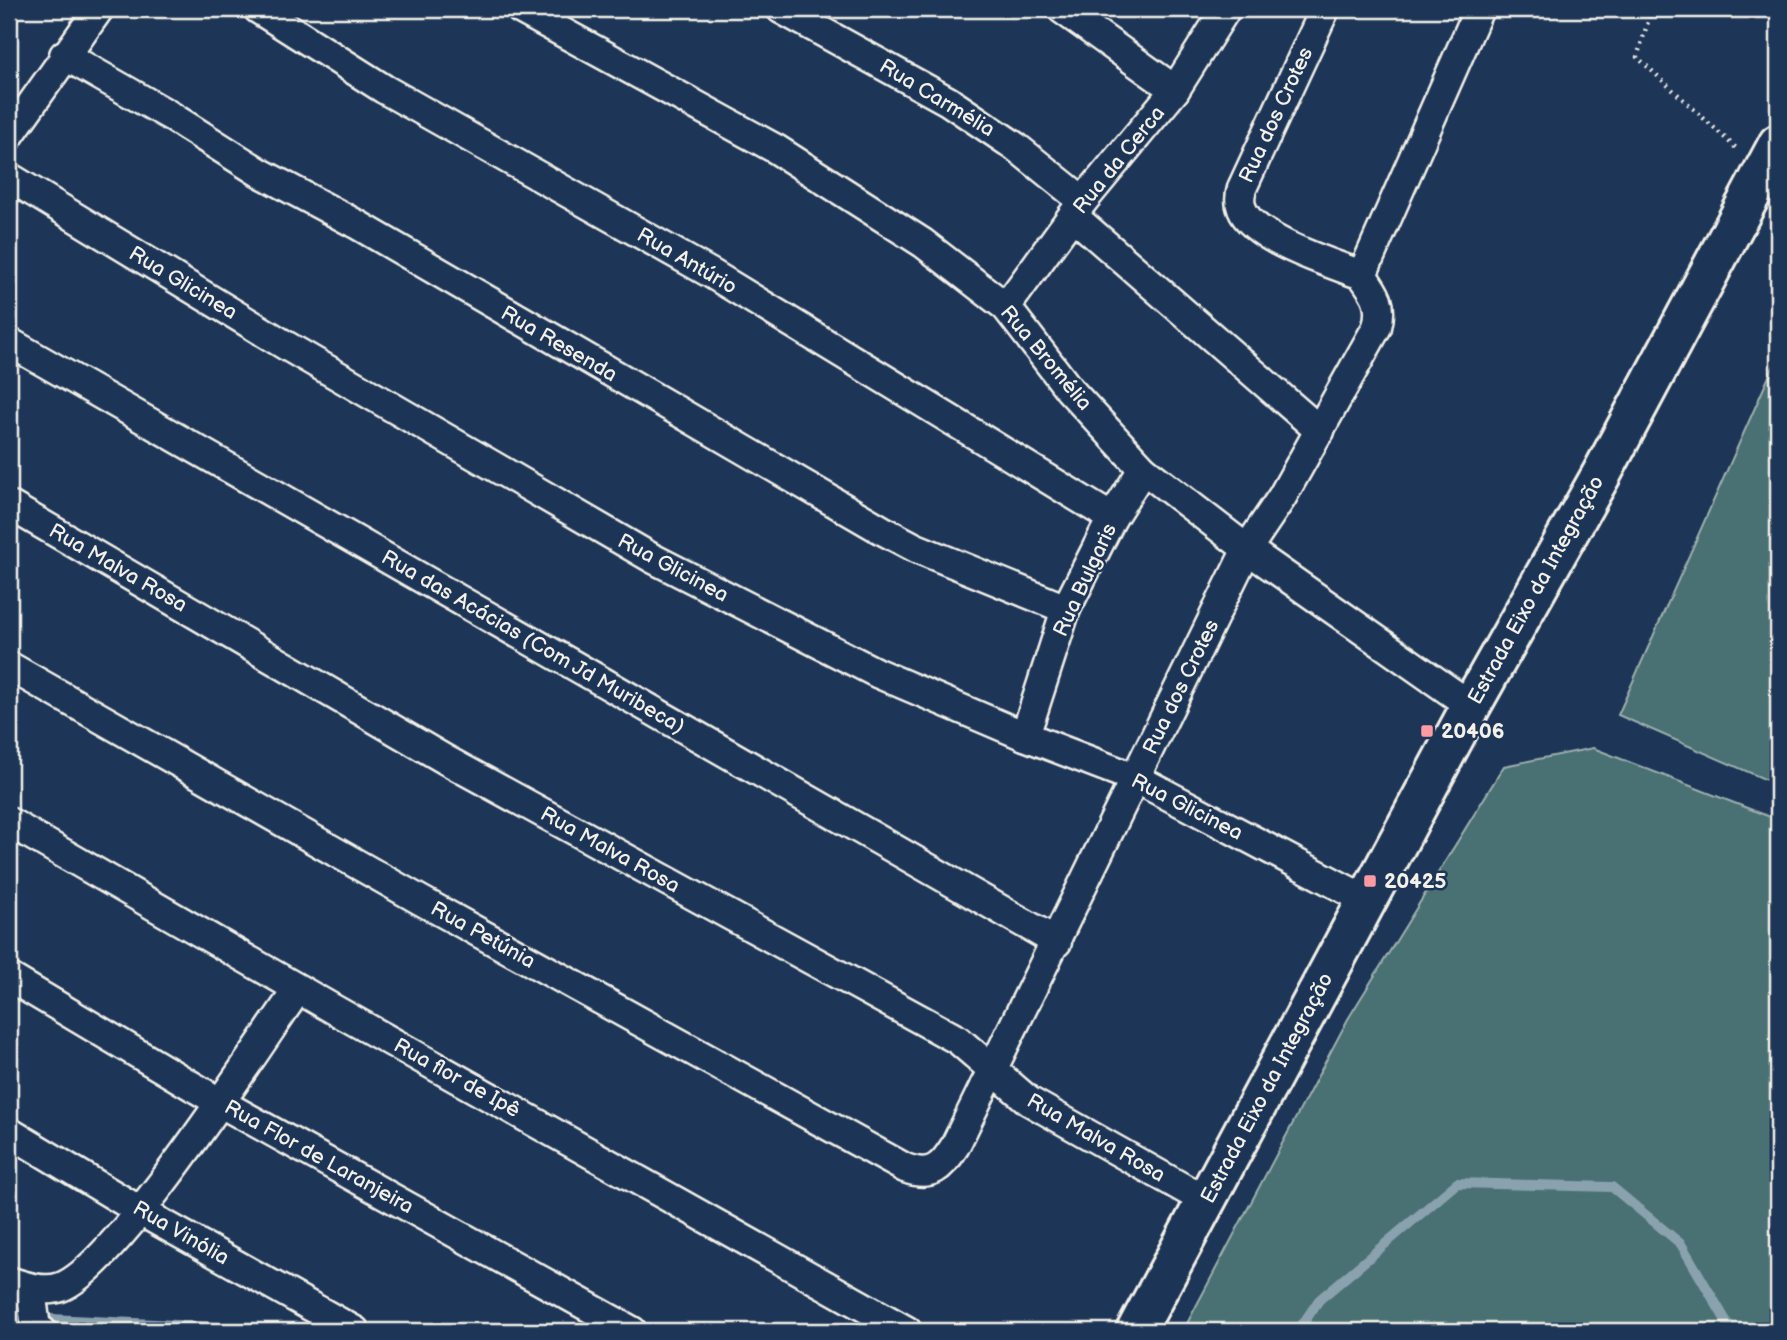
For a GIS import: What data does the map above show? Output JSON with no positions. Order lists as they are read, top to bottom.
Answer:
{
  "streets": {
    "main road": ["Estrada Eixo da Integração"],
    "street": [
      "Rua Carmélia",
      "Rua dos Crotes",
      "Rua da Cerca",
      "Rua Antúrio",
      "Rua Glicinea",
      "Rua Resenda",
      "Rua Bromélia",
      "Rua Malva Rosa",
      "Rua Bulgaris",
      "Rua das Acácias (Com Jd Muribeca)",
      "Rua Petúnia",
      "Rua flor de Ipê",
      "Rua Flor de Laranjeira",
      "Rua Vinólia"
    ]
  },
  "crossings": [
    ["Rua Carmélia", "Rua dos Crotes"],
    ["Rua Carmélia", "Rua da Cerca"],
    ["Rua dos Crotes", "Rua Glicinea"],
    ["Rua dos Crotes", "Rua Bromélia"],
    ["Rua dos Crotes", "Rua Malva Rosa"],
    ["Rua dos Crotes", "Rua das Acácias (Com Jd Muribeca)"],
    ["Rua dos Crotes", "Rua Petúnia"],
    ["Rua da Cerca", "Rua Bromélia"],
    ["Rua Antúrio", "Rua Bulgaris"],
    ["Rua Glicinea", "Rua Bulgaris"],
    ["Rua Glicinea", "Estrada Eixo da Integração"],
    ["Rua Resenda", "Rua Bulgaris"],
    ["Rua Bromélia", "Rua Bulgaris"],
    ["Rua Bromélia", "Estrada Eixo da Integração"],
    ["Rua Malva Rosa", "Estrada Eixo da Integração"]
  ],
  "places": {
    "transit": ["20406", "20425"]
  }
}
